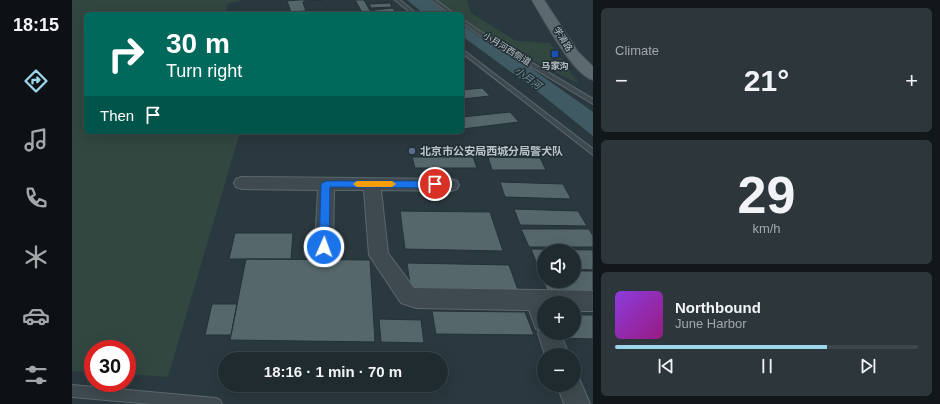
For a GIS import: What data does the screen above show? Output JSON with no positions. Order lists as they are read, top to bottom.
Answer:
{
  "streets": {
    "main road": ["学清路"],
    "lane": ["小月河西侧道"]
  },
  "water": ["小月河"],
  "places": {
    "transit": ["马家沟"],
    "other": ["北京市公安局西城分局警犬队"]
  },
  "page": {
    "tabs": "18:15",
    "tile": [
      "Climate",
      ["29", "km/h"]
    ],
    "turn": ["30 m", "Turn right"],
    "heat": ["−", "21°", "+"],
    "then": "Then",
    "map_buttons": ["+", "−"],
    "song": ["Northbound", "June Harbor"],
    "limit": "30",
    "trip": "18:16 · 1 min · 70 m"
  }
}
